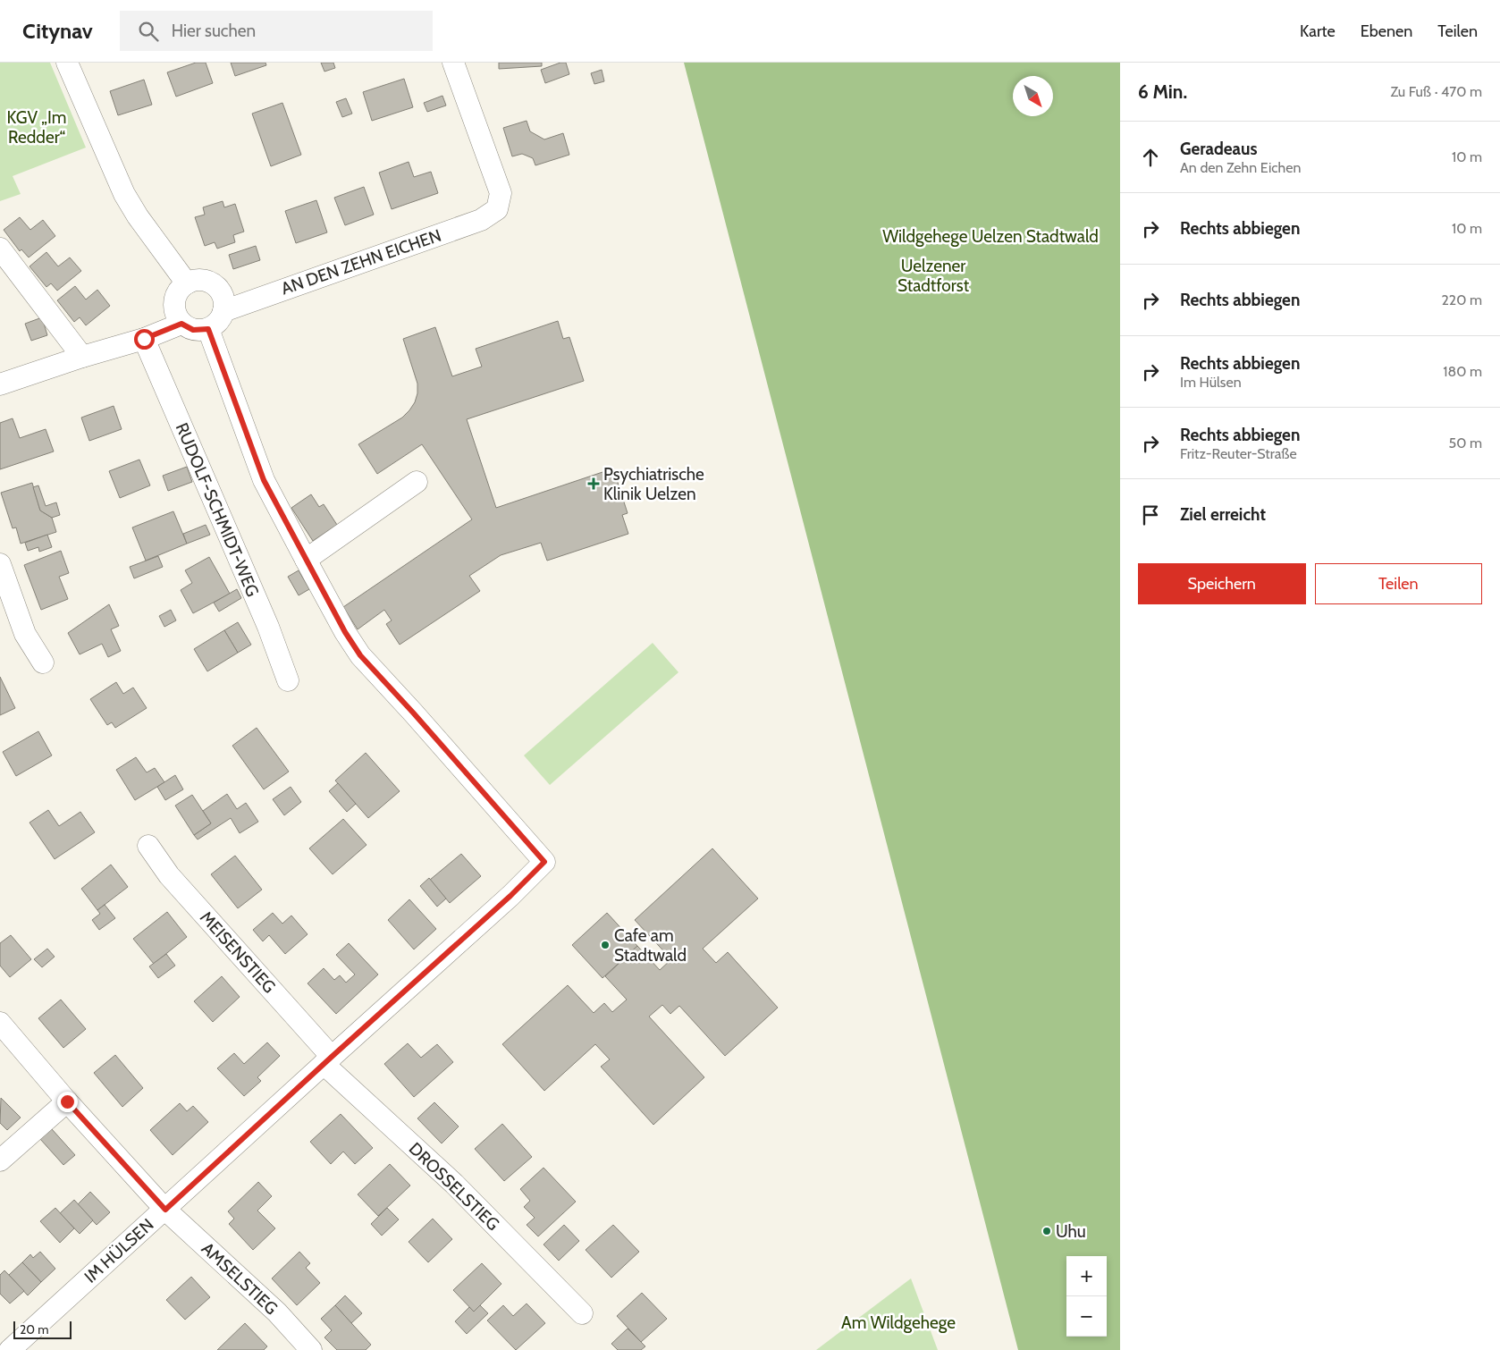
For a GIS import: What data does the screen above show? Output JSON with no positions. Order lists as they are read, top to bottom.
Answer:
{
  "streets": {
    "street": [
      "AN DEN ZEHN EICHEN",
      "RUDOLF-SCHMIDT-WEG",
      "MEISENSTIEG",
      "DROSSELSTIEG",
      "IM HÜLSEN",
      "AMSELSTIEG"
    ]
  },
  "crossings": [
    ["MEISENSTIEG", "DROSSELSTIEG"],
    ["MEISENSTIEG", "IM HÜLSEN"],
    ["DROSSELSTIEG", "IM HÜLSEN"],
    ["IM HÜLSEN", "AMSELSTIEG"]
  ],
  "parks": [
    "KGV „Im Redder“",
    "Wildgehege Uelzen Stadtwald",
    "Uelzener Stadtforst",
    "Am Wildgehege"
  ],
  "places": {
    "health": ["Psychiatrische Klinik Uelzen"],
    "other": ["Cafe am Stadtwald", "Uhu"]
  },
  "scale_bar": "20 m",
  "north": "bottom right",
  "page": {
    "header": "Citynav",
    "search": "Hier suchen",
    "nav": ["Karte", "Ebenen", "Teilen"],
    "heading": ["6 Min.", "Zu Fuß · 470 m"],
    "list": [
      ["Geradeaus", "An den Zehn Eichen", "10 m"],
      ["Rechts abbiegen", "10 m"],
      ["Rechts abbiegen", "220 m"],
      ["Rechts abbiegen", "Im Hülsen", "180 m"],
      ["Rechts abbiegen", "Fritz-Reuter-Straße", "50 m"],
      "Ziel erreicht"
    ],
    "buttons": ["Speichern", "Teilen"],
    "map_buttons": ["+", "−"],
    "scale": "20 m"
  }
}
